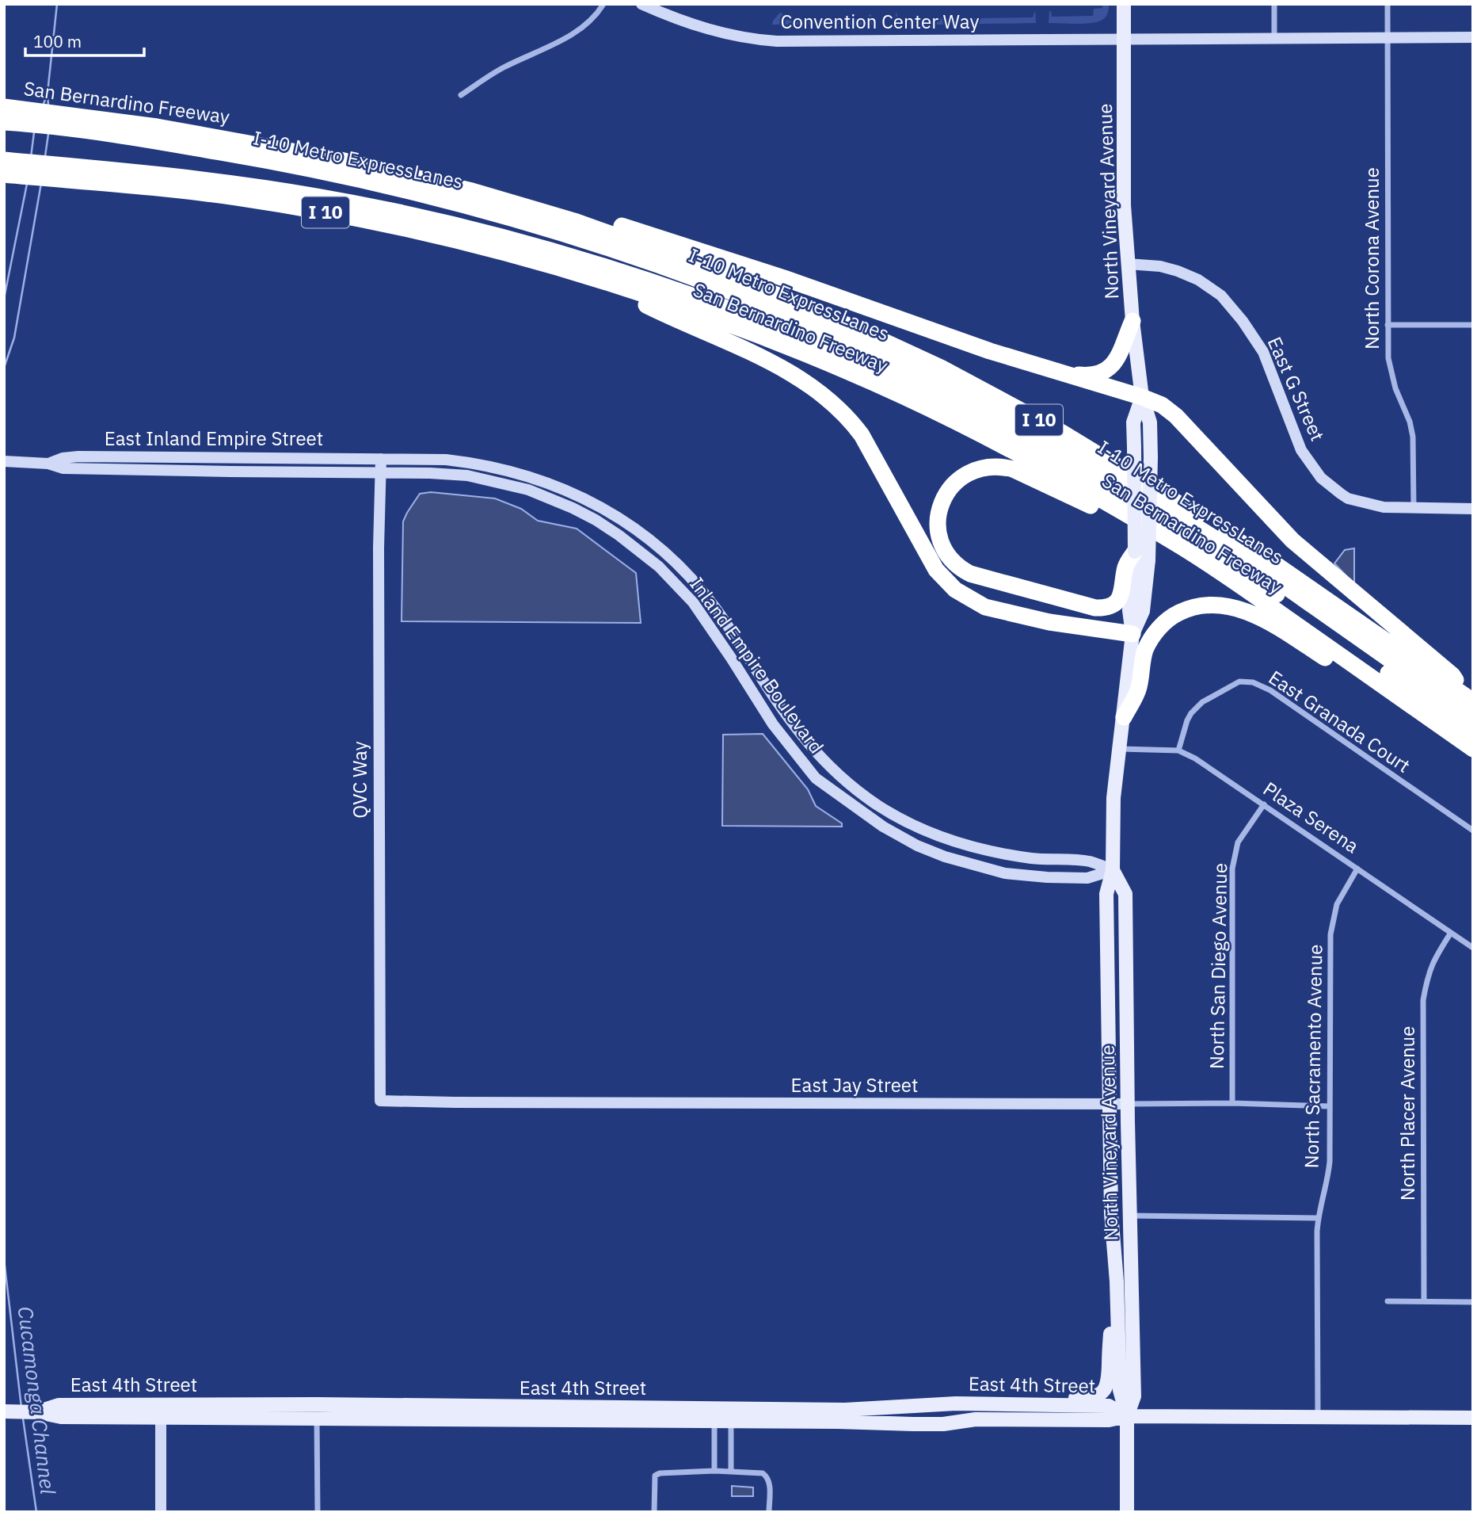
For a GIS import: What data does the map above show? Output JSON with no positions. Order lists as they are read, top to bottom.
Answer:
{
  "streets": {
    "highway": ["San Bernardino Freeway", "I-10 Metro ExpressLanes", "I 10"],
    "main road": ["North Vineyard Avenue", "East 4th Street"],
    "street": [
      "Convention Center Way",
      "North Corona Avenue",
      "East G Street",
      "East Inland Empire Street",
      "Inland Empire Boulevard",
      "East Granada Court",
      "QVC Way",
      "Plaza Serena",
      "North San Diego Avenue",
      "North Sacramento Avenue",
      "East Jay Street",
      "North Placer Avenue"
    ]
  },
  "crossings": [
    ["Convention Center Way", "North Vineyard Avenue"],
    ["Convention Center Way", "North Corona Avenue"],
    ["San Bernardino Freeway", "I-10 Metro ExpressLanes"],
    ["North Vineyard Avenue", "East G Street"],
    ["North Vineyard Avenue", "Inland Empire Boulevard"],
    ["North Vineyard Avenue", "Plaza Serena"],
    ["North Vineyard Avenue", "East Jay Street"],
    ["North Vineyard Avenue", "East 4th Street"],
    ["North Corona Avenue", "East G Street"],
    ["East Inland Empire Street", "Inland Empire Boulevard"],
    ["East Inland Empire Street", "QVC Way"],
    ["Inland Empire Boulevard", "QVC Way"],
    ["East Granada Court", "Plaza Serena"],
    ["QVC Way", "East Jay Street"],
    ["Plaza Serena", "North San Diego Avenue"],
    ["Plaza Serena", "North Sacramento Avenue"],
    ["Plaza Serena", "North Placer Avenue"],
    ["North San Diego Avenue", "East Jay Street"],
    ["North Sacramento Avenue", "East Jay Street"],
    ["North Sacramento Avenue", "East 4th Street"]
  ],
  "water": ["Cucamonga Channel"],
  "scale_bar": "100 m"
}
